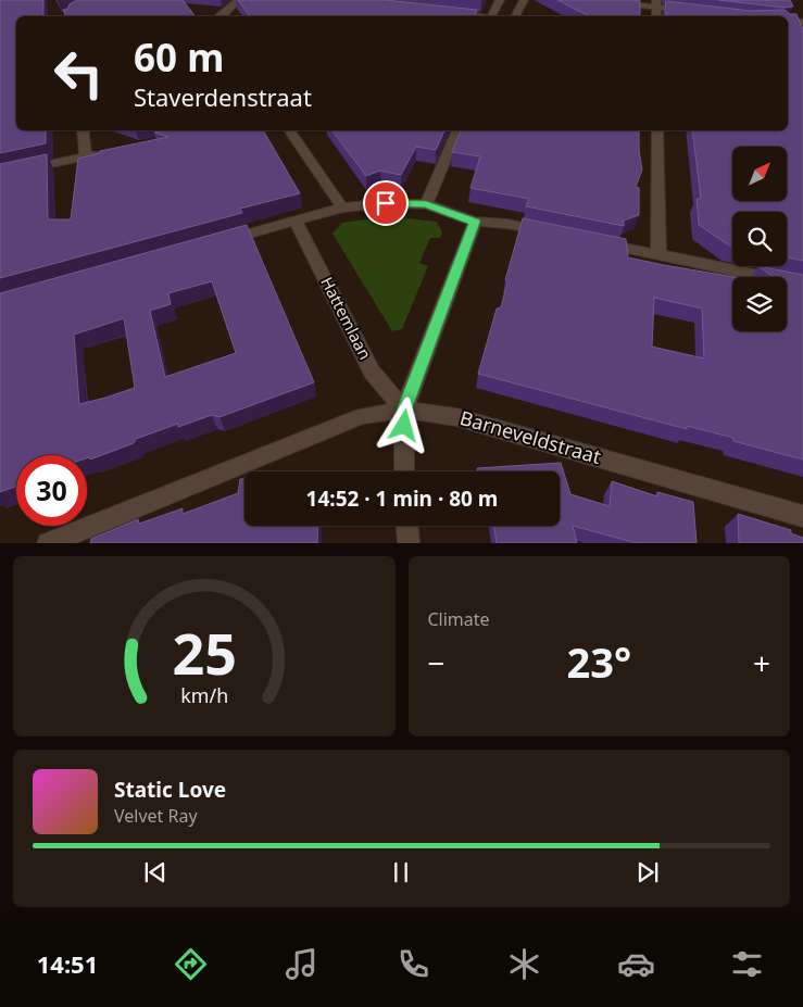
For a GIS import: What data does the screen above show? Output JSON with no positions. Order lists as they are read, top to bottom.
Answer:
{
  "streets": {
    "street": ["Hattemlaan", "Barneveldstraat"]
  },
  "crossings": [
    ["Hattemlaan", "Barneveldstraat"]
  ],
  "north": "top right",
  "page": {
    "turn": ["60 m", "Staverdenstraat"],
    "limit": "30",
    "trip": "14:52 · 1 min · 80 m",
    "tile": "Climate",
    "heat": ["−", "23°", "+"],
    "song": ["Static Love", "Velvet Ray"],
    "tabs": "14:51",
    "gauge": ["25", "km/h"]
  }
}
